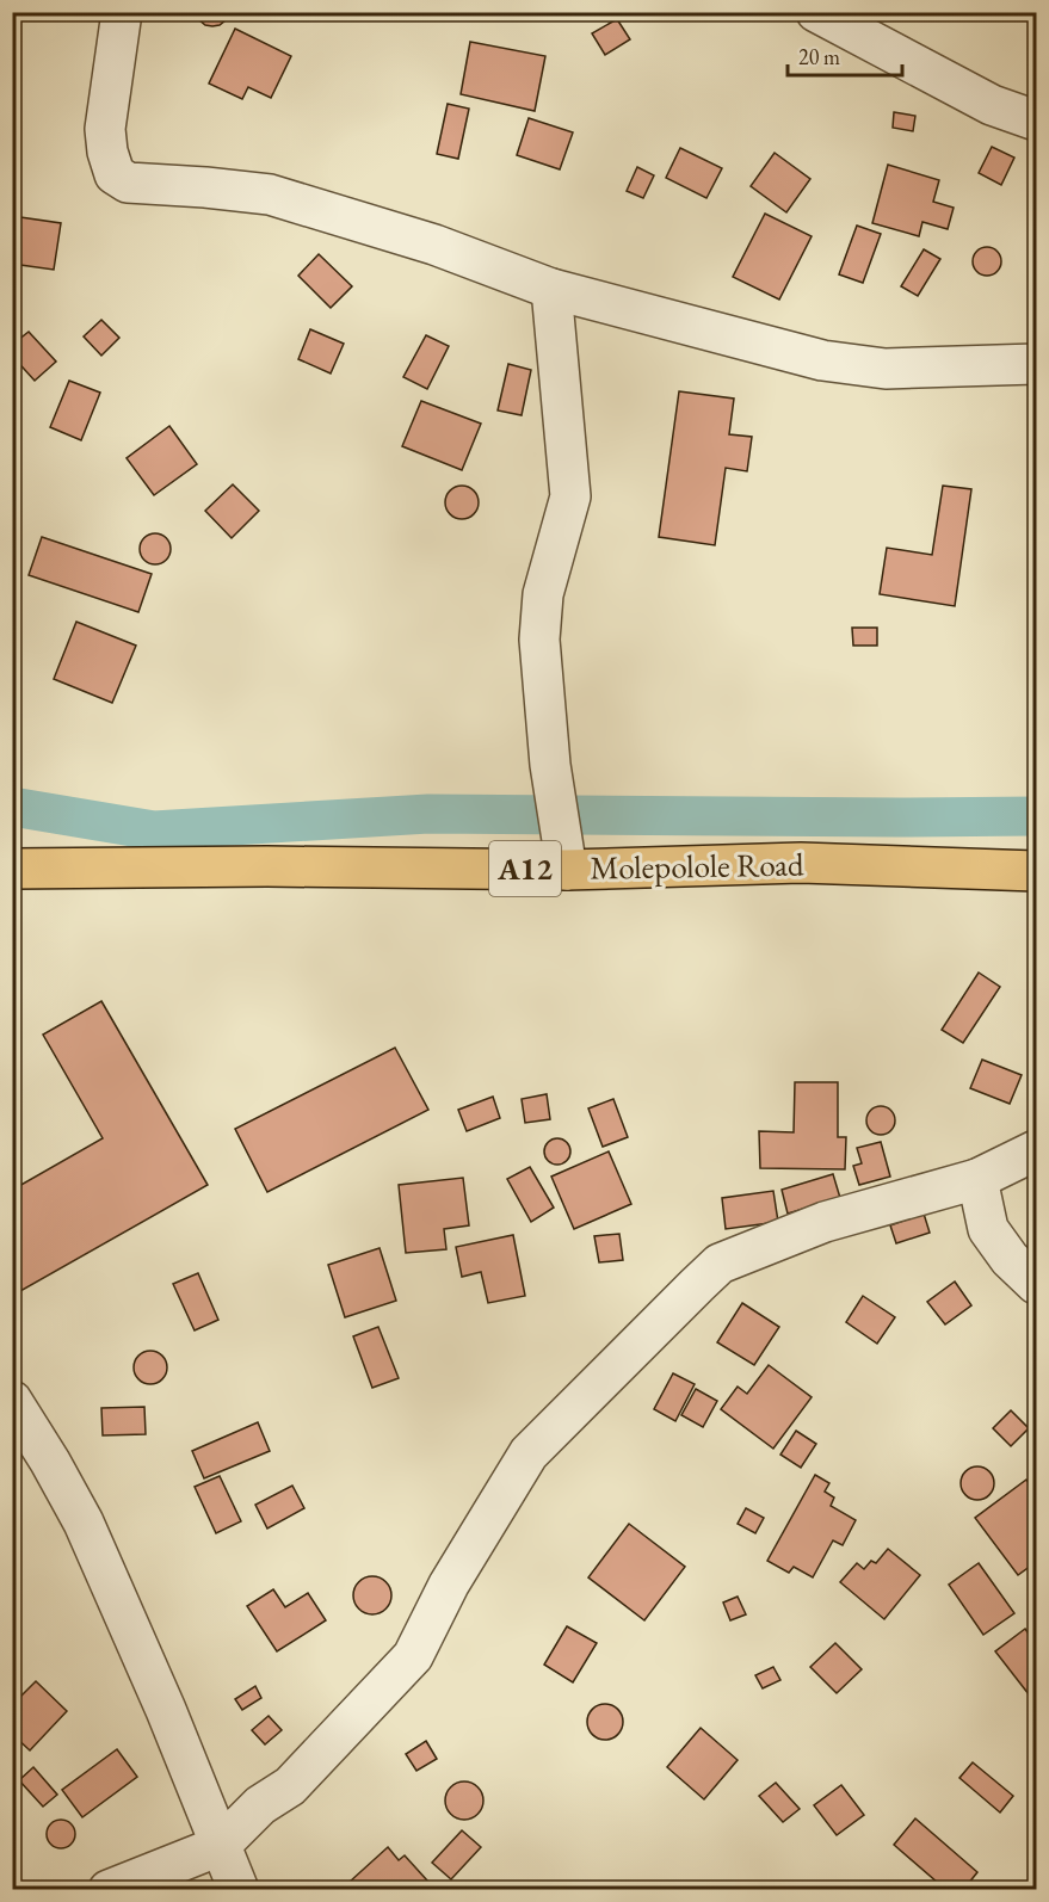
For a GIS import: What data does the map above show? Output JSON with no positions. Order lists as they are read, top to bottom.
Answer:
{
  "streets": {
    "main road": ["Molepolole Road", "A12"]
  },
  "scale_bar": "20 m"
}
